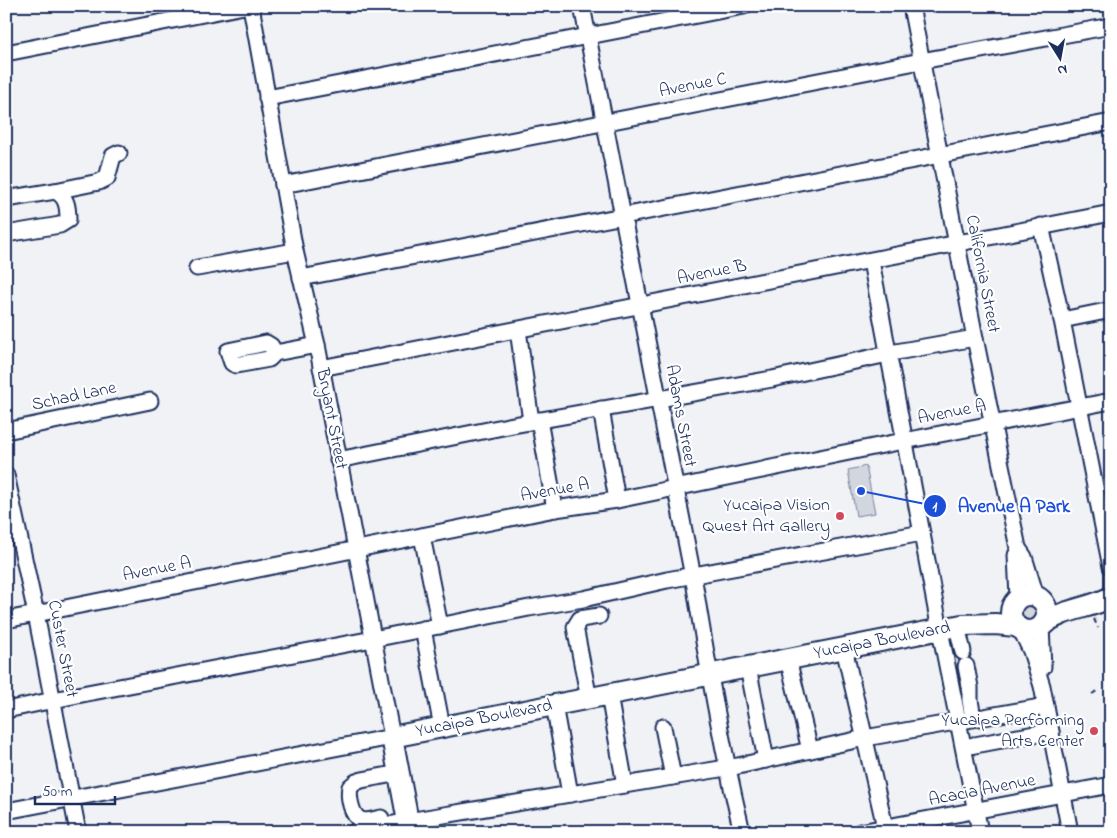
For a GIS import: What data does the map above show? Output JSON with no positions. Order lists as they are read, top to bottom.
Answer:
{
  "streets": {
    "main road": ["Bryant Street", "Yucaipa Boulevard"],
    "street": [
      "Avenue C",
      "Avenue B",
      "California Street",
      "Schad Lane",
      "Avenue A",
      "Adams Street",
      "Custer Street",
      "Acacia Avenue"
    ]
  },
  "crossings": [
    ["Avenue C", "California Street"],
    ["Avenue C", "Adams Street"],
    ["Avenue C", "Bryant Street"],
    ["Avenue B", "California Street"],
    ["Avenue B", "Adams Street"],
    ["Avenue B", "Bryant Street"],
    ["California Street", "Avenue A"],
    ["California Street", "Yucaipa Boulevard"],
    ["Avenue A", "Adams Street"],
    ["Avenue A", "Bryant Street"],
    ["Avenue A", "Custer Street"],
    ["Adams Street", "Yucaipa Boulevard"],
    ["Bryant Street", "Yucaipa Boulevard"],
    ["Yucaipa Boulevard", "Custer Street"]
  ],
  "places": ["Avenue A Park", "Yucaipa Vision Quest Art Gallery", "Yucaipa Performing Arts Center"],
  "scale_bar": "50 m",
  "north": "bottom"
}
